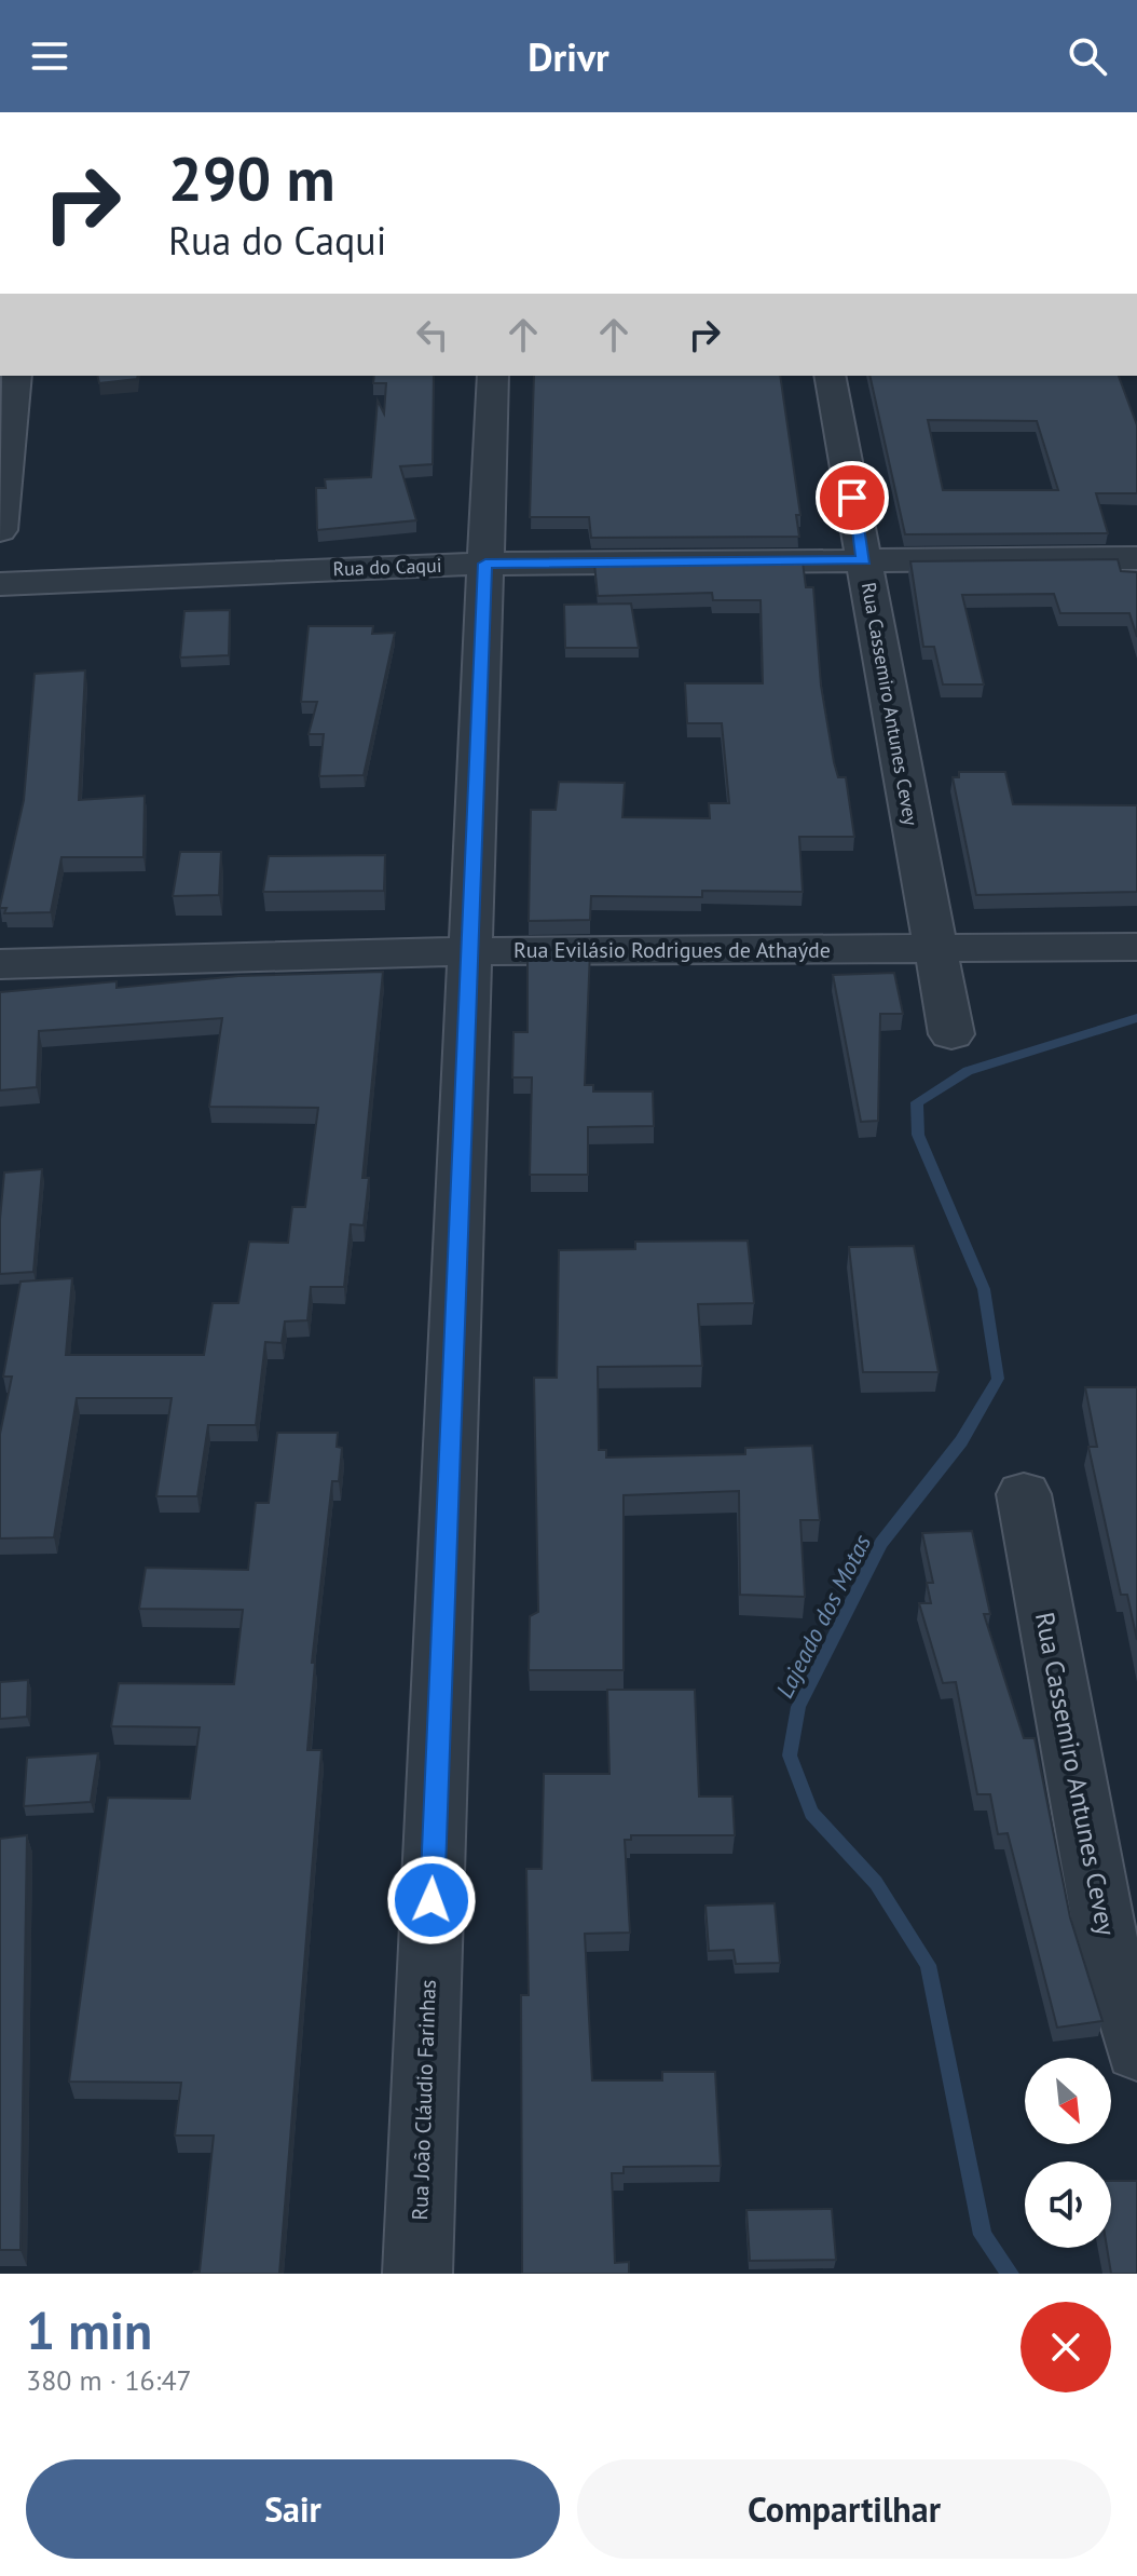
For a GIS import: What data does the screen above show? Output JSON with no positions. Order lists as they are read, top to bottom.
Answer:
{
  "streets": {
    "street": [
      "Rua do Caqui",
      "Rua Cassemiro Antunes Cevey",
      "Rua Evilásio Rodrigues de Athaýde",
      "Rua João Cláudio Farinhas"
    ]
  },
  "crossings": [
    ["Rua do Caqui", "Rua Cassemiro Antunes Cevey"],
    ["Rua do Caqui", "Rua João Cláudio Farinhas"],
    ["Rua Cassemiro Antunes Cevey", "Rua Evilásio Rodrigues de Athaýde"],
    ["Rua Evilásio Rodrigues de Athaýde", "Rua João Cláudio Farinhas"]
  ],
  "water": ["Lajeado dos Motas"],
  "north": "bottom right",
  "page": {
    "header": "Drivr",
    "turn": ["290 m", "Rua do Caqui"],
    "heading": ["1 min", "380 m · 16:47"],
    "buttons": ["Sair", "Compartilhar"]
  }
}
